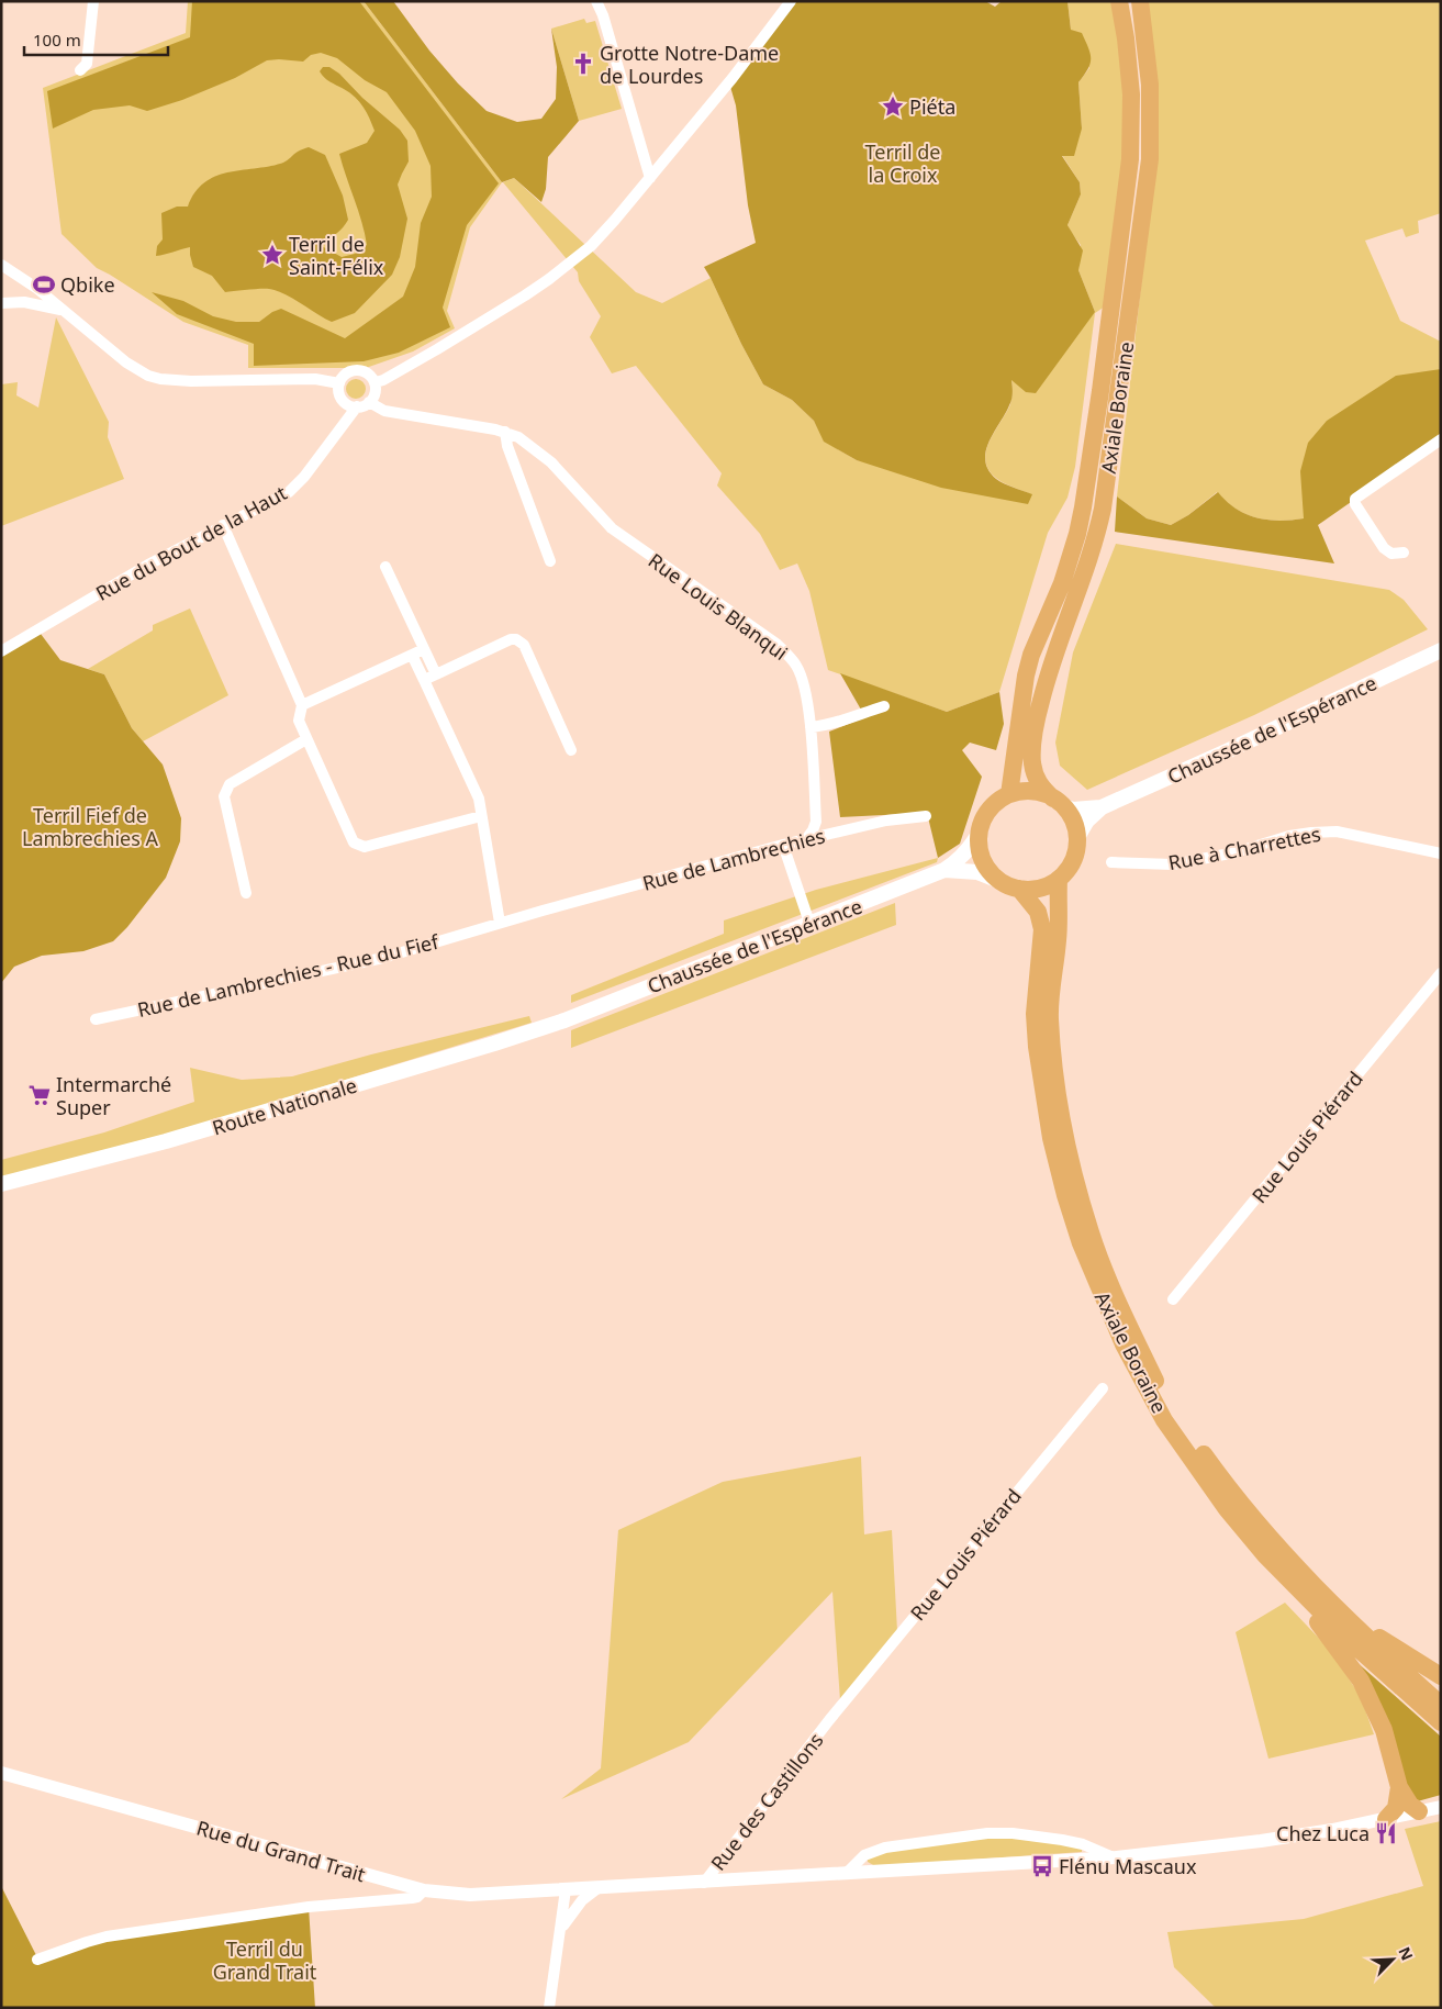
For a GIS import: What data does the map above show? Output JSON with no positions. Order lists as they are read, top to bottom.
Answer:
{
  "streets": {
    "highway": ["Axiale Boraine"],
    "main road": ["Chaussée de l'Espérance", "Route Nationale"],
    "street": [
      "Rue du Bout de la Haut",
      "Rue Louis Blanqui",
      "Rue à Charrettes",
      "Rue de Lambrechies",
      "Rue de Lambrechies - Rue du Fief",
      "Rue Louis Piérard",
      "Rue des Castillons",
      "Rue du Grand Trait"
    ]
  },
  "crossings": [
    ["Rue du Bout de la Haut", "Rue Louis Blanqui"],
    ["Rue Louis Blanqui", "Rue de Lambrechies"],
    ["Chaussée de l'Espérance", "Route Nationale"],
    ["Rue de Lambrechies", "Rue de Lambrechies - Rue du Fief"],
    ["Rue Louis Piérard", "Rue des Castillons"],
    ["Rue des Castillons", "Rue du Grand Trait"]
  ],
  "parks": ["Terril de la Croix", "Terril Fief de Lambrechies A", "Terril du Grand Trait"],
  "places": {
    "church": ["Grotte Notre-Dame de Lourdes"],
    "place": ["Piéta", "Terril de Saint-Félix"],
    "sports": ["Qbike"],
    "supermarket": ["Intermarché Super"],
    "restaurant": ["Chez Luca"],
    "bus stop": ["Flénu Mascaux"]
  },
  "scale_bar": "100 m",
  "north": "top right"
}
